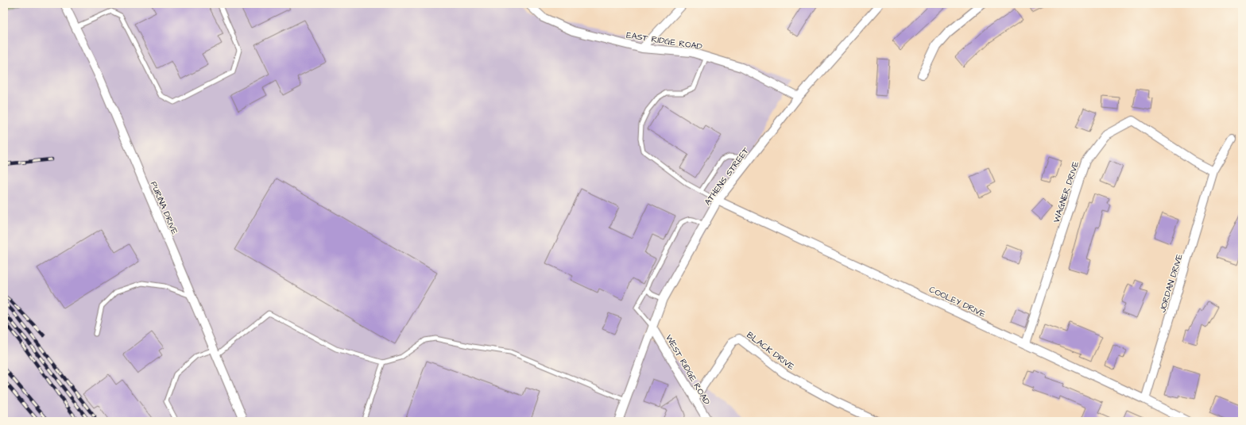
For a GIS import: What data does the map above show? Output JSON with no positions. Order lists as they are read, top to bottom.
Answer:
{
  "streets": {
    "street": [
      "EAST RIDGE ROAD",
      "ATHENS STREET",
      "WAGNER DRIVE",
      "PURINA DRIVE",
      "JORDAN DRIVE",
      "COOLEY DRIVE",
      "BLACK DRIVE",
      "WEST RIDGE ROAD"
    ]
  },
  "crossings": [
    ["EAST RIDGE ROAD", "ATHENS STREET"],
    ["ATHENS STREET", "COOLEY DRIVE"],
    ["ATHENS STREET", "WEST RIDGE ROAD"],
    ["WAGNER DRIVE", "JORDAN DRIVE"],
    ["WAGNER DRIVE", "COOLEY DRIVE"],
    ["JORDAN DRIVE", "COOLEY DRIVE"],
    ["BLACK DRIVE", "WEST RIDGE ROAD"]
  ]
}
